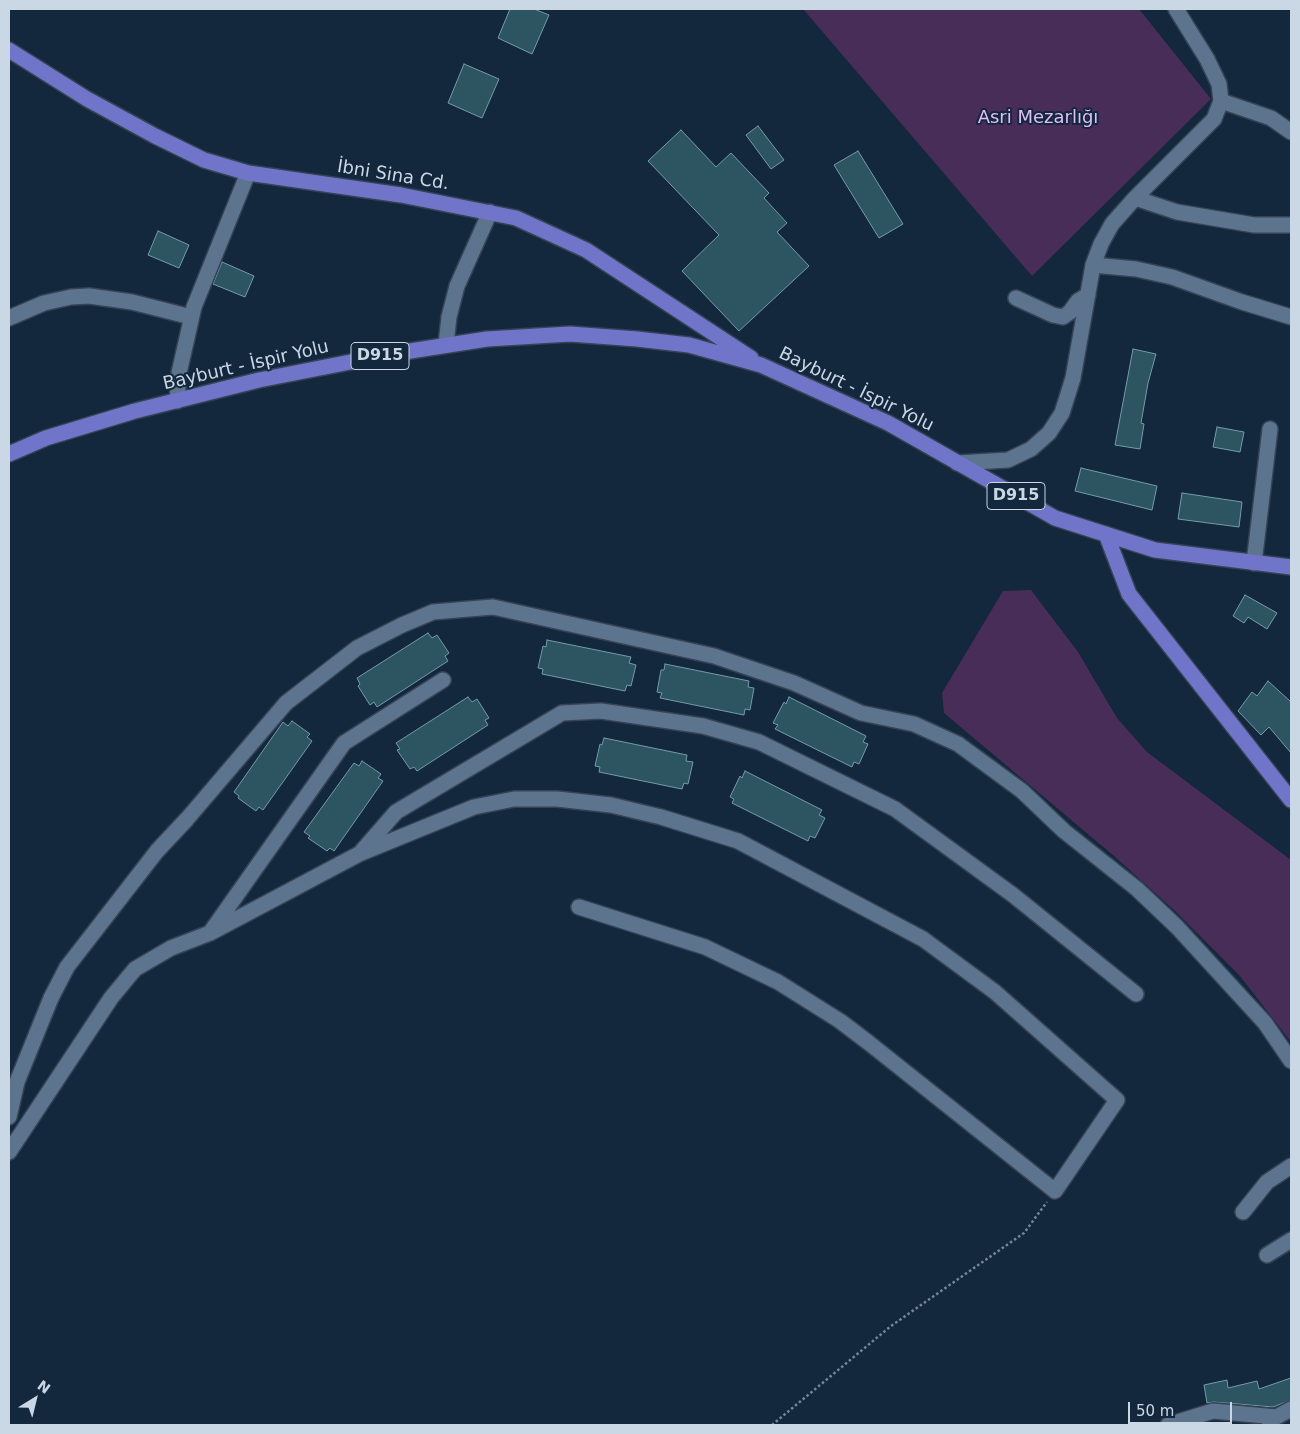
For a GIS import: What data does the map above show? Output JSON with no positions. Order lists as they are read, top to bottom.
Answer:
{
  "streets": {
    "main road": ["İbni Sina Cd.", "D915", "Bayburt - İspir Yolu"]
  },
  "crossings": [
    ["İbni Sina Cd.", "Bayburt - İspir Yolu"]
  ],
  "parks": ["Asri Mezarlığı"],
  "scale_bar": "50 m",
  "north": "top right"
}
